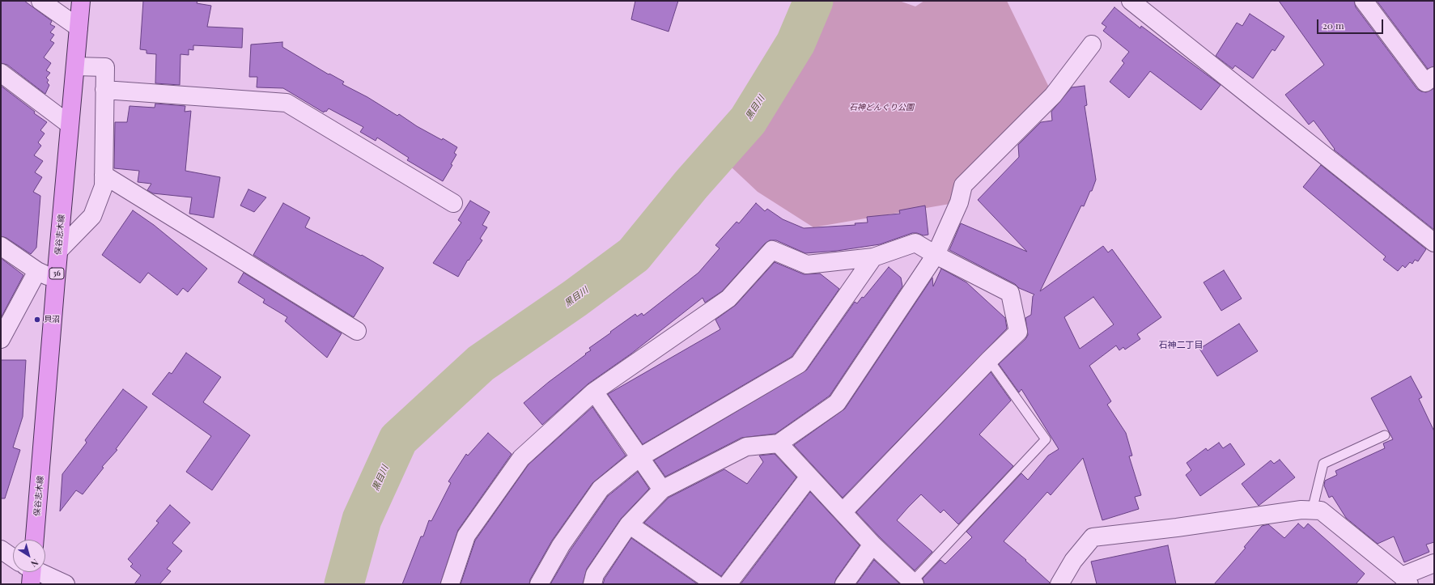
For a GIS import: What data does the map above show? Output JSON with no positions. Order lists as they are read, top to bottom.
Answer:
{
  "streets": {
    "main road": ["保谷志木線", "36"]
  },
  "districts": ["石神二丁目"],
  "water": ["黒目川"],
  "parks": ["石神どんぐり公園"],
  "places": ["貝沼"],
  "scale_bar": "20 m",
  "north": "bottom right"
}
